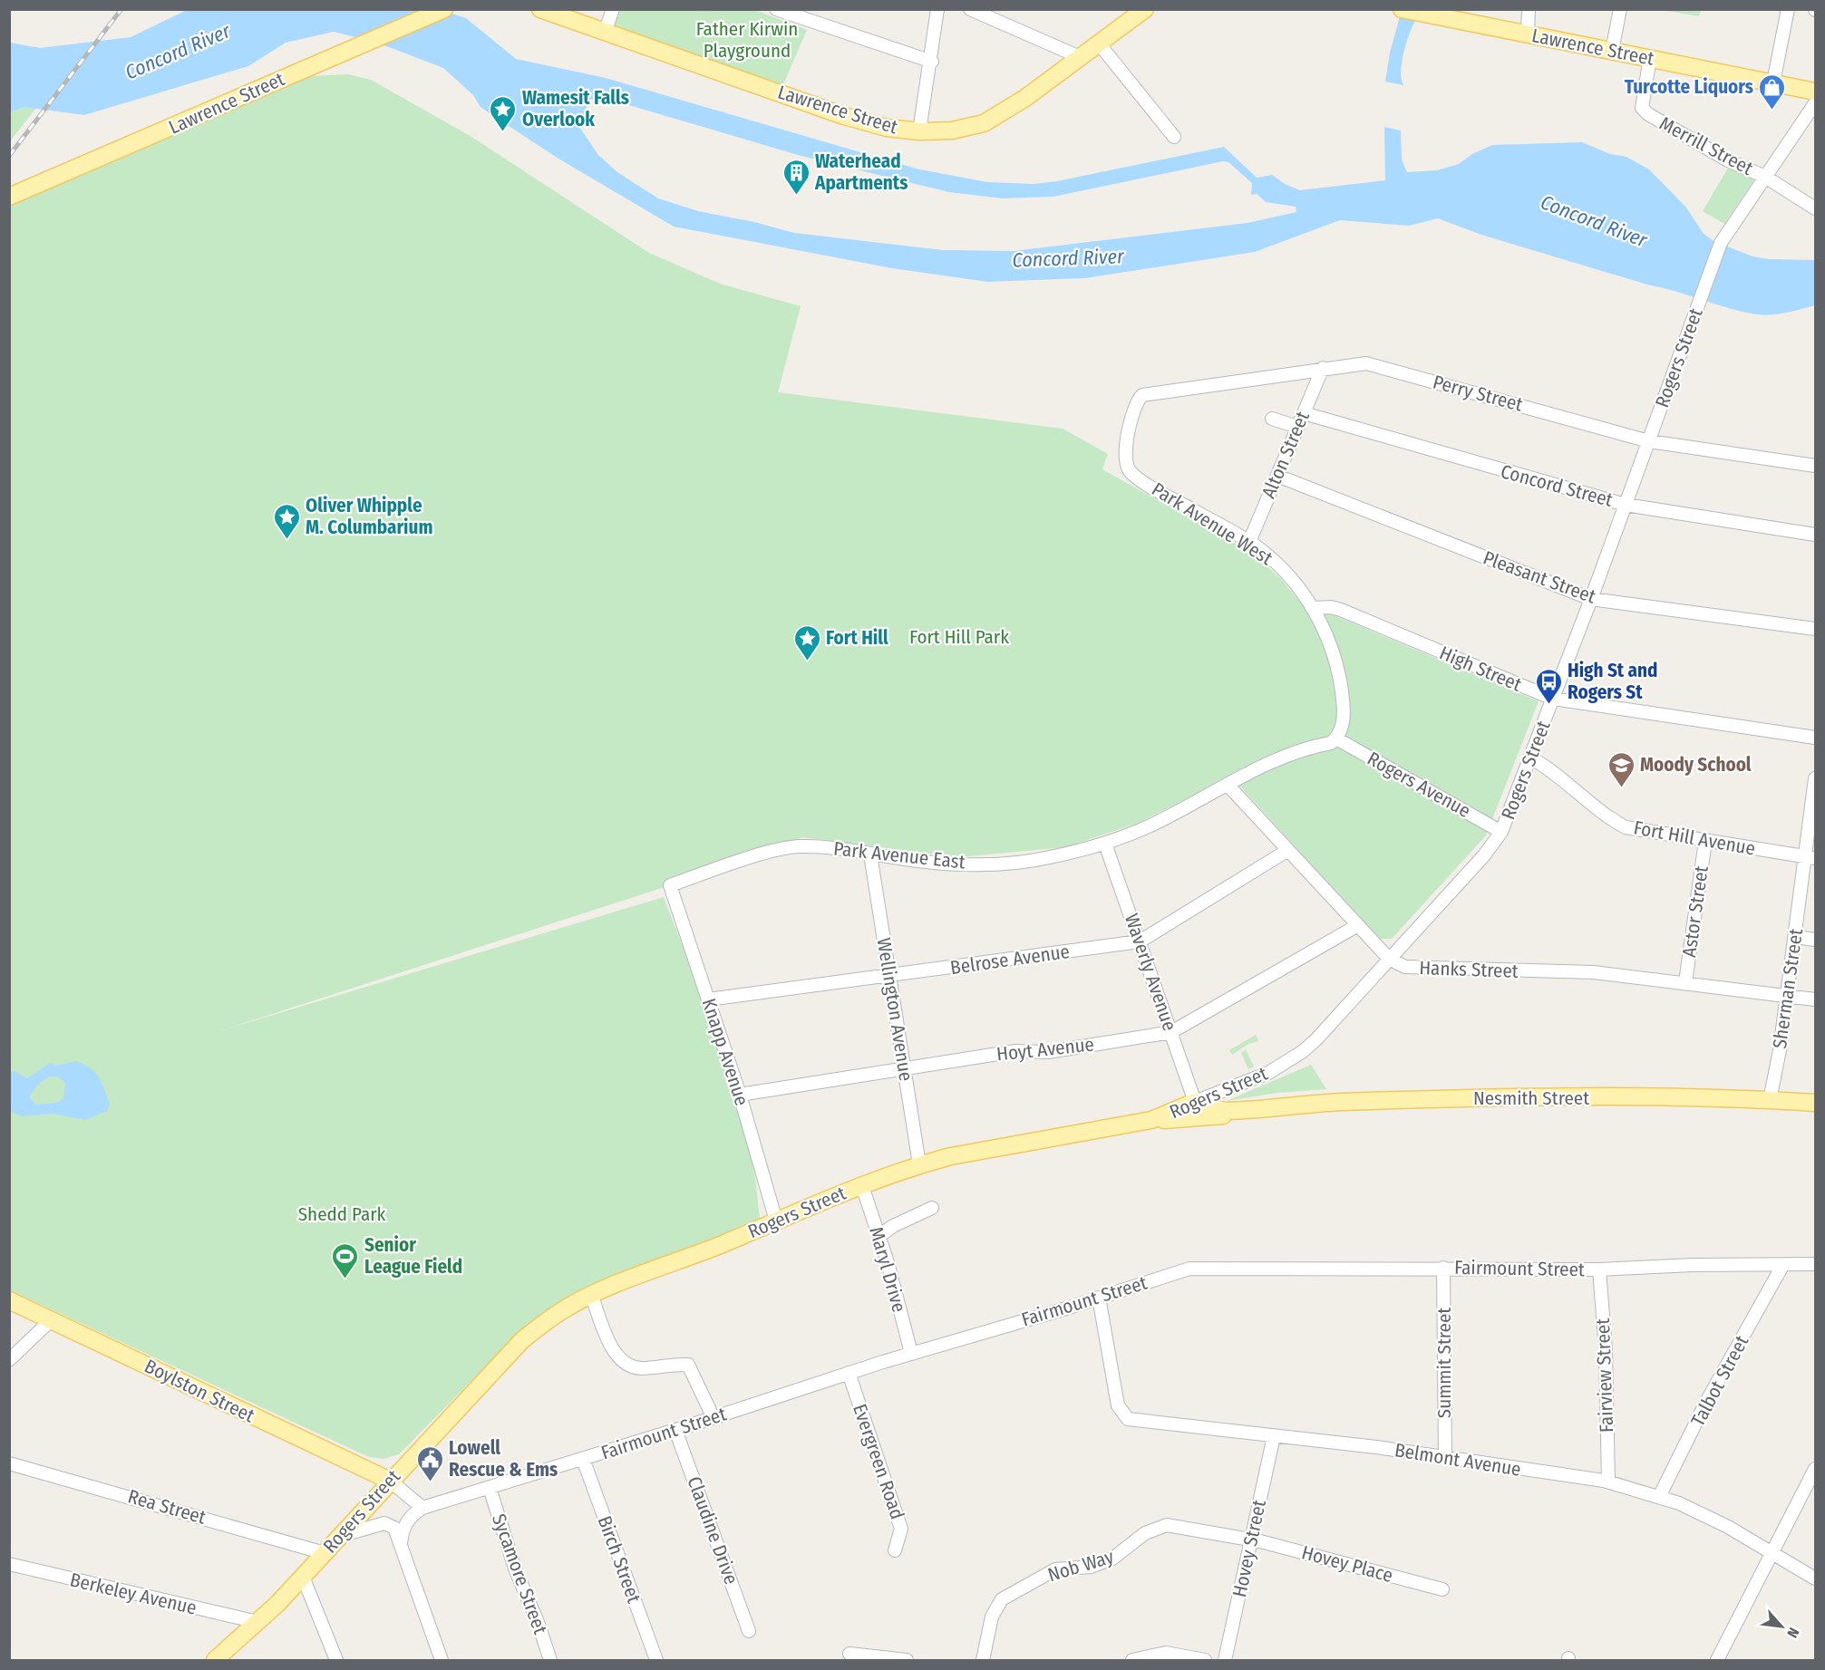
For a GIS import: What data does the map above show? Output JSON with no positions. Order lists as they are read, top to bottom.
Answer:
{
  "streets": {
    "main road": [
      "Lawrence Street",
      "Rogers Street",
      "Nesmith Street",
      "Boylston Street"
    ],
    "street": [
      "Merrill Street",
      "Perry Street",
      "Alton Street",
      "Concord Street",
      "Park Avenue West",
      "Pleasant Street",
      "High Street",
      "Rogers Avenue",
      "Fort Hill Avenue",
      "Park Avenue East",
      "Astor Street",
      "Belrose Avenue",
      "Hanks Street",
      "Waverly Avenue",
      "Sherman Street",
      "Wellington Avenue",
      "Hoyt Avenue",
      "Knapp Avenue",
      "Fairmount Street",
      "Maryl Drive",
      "Summit Street",
      "Fairview Street",
      "Talbot Street",
      "Belmont Avenue",
      "Evergreen Road",
      "Rea Street",
      "Claudine Drive",
      "Hovey Street",
      "Birch Street",
      "Hovey Place",
      "Nob Way",
      "Sycamore Street",
      "Berkeley Avenue"
    ]
  },
  "crossings": [
    ["Lawrence Street", "Merrill Street"],
    ["Merrill Street", "Rogers Street"],
    ["Rogers Street", "Perry Street"],
    ["Rogers Street", "Concord Street"],
    ["Rogers Street", "Pleasant Street"],
    ["Rogers Street", "High Street"],
    ["Rogers Street", "Rogers Avenue"],
    ["Rogers Street", "Fort Hill Avenue"],
    ["Rogers Street", "Hanks Street"],
    ["Rogers Street", "Waverly Avenue"],
    ["Rogers Street", "Wellington Avenue"],
    ["Rogers Street", "Knapp Avenue"],
    ["Rogers Street", "Nesmith Street"],
    ["Rogers Street", "Maryl Drive"],
    ["Rogers Street", "Boylston Street"],
    ["Rogers Street", "Rea Street"],
    ["Rogers Street", "Berkeley Avenue"],
    ["Perry Street", "Alton Street"],
    ["Perry Street", "Park Avenue West"],
    ["Alton Street", "Concord Street"],
    ["Alton Street", "Park Avenue West"],
    ["Alton Street", "Pleasant Street"],
    ["Park Avenue West", "High Street"],
    ["Park Avenue West", "Rogers Avenue"],
    ["Park Avenue West", "Park Avenue East"],
    ["Rogers Avenue", "Park Avenue East"],
    ["Fort Hill Avenue", "Astor Street"],
    ["Fort Hill Avenue", "Sherman Street"],
    ["Park Avenue East", "Waverly Avenue"],
    ["Park Avenue East", "Wellington Avenue"],
    ["Park Avenue East", "Knapp Avenue"],
    ["Astor Street", "Hanks Street"],
    ["Belrose Avenue", "Waverly Avenue"],
    ["Belrose Avenue", "Wellington Avenue"],
    ["Belrose Avenue", "Knapp Avenue"],
    ["Hanks Street", "Sherman Street"],
    ["Waverly Avenue", "Hoyt Avenue"],
    ["Waverly Avenue", "Nesmith Street"],
    ["Sherman Street", "Nesmith Street"],
    ["Wellington Avenue", "Hoyt Avenue"],
    ["Hoyt Avenue", "Knapp Avenue"],
    ["Fairmount Street", "Maryl Drive"],
    ["Fairmount Street", "Summit Street"],
    ["Fairmount Street", "Fairview Street"],
    ["Fairmount Street", "Talbot Street"],
    ["Fairmount Street", "Belmont Avenue"],
    ["Fairmount Street", "Evergreen Road"],
    ["Fairmount Street", "Claudine Drive"],
    ["Fairmount Street", "Birch Street"],
    ["Fairmount Street", "Sycamore Street"],
    ["Summit Street", "Belmont Avenue"],
    ["Fairview Street", "Belmont Avenue"],
    ["Talbot Street", "Belmont Avenue"],
    ["Belmont Avenue", "Hovey Street"],
    ["Hovey Street", "Hovey Place"],
    ["Hovey Street", "Nob Way"],
    ["Hovey Place", "Nob Way"]
  ],
  "water": ["Concord River"],
  "parks": ["Father Kirwin Playground", "Fort Hill Park", "Shedd Park"],
  "places": {
    "shop": ["Turcotte Liquors"],
    "place": ["Wamesit Falls Overlook", "Oliver Whipple M. Columbarium", "Fort Hill"],
    "building": ["Waterhead Apartments"],
    "bus stop": ["High St and Rogers St"],
    "school or university": ["Moody School"],
    "sports": ["Senior League Field"],
    "public building": ["Lowell Rescue & Ems"]
  },
  "north": "bottom right"
}
